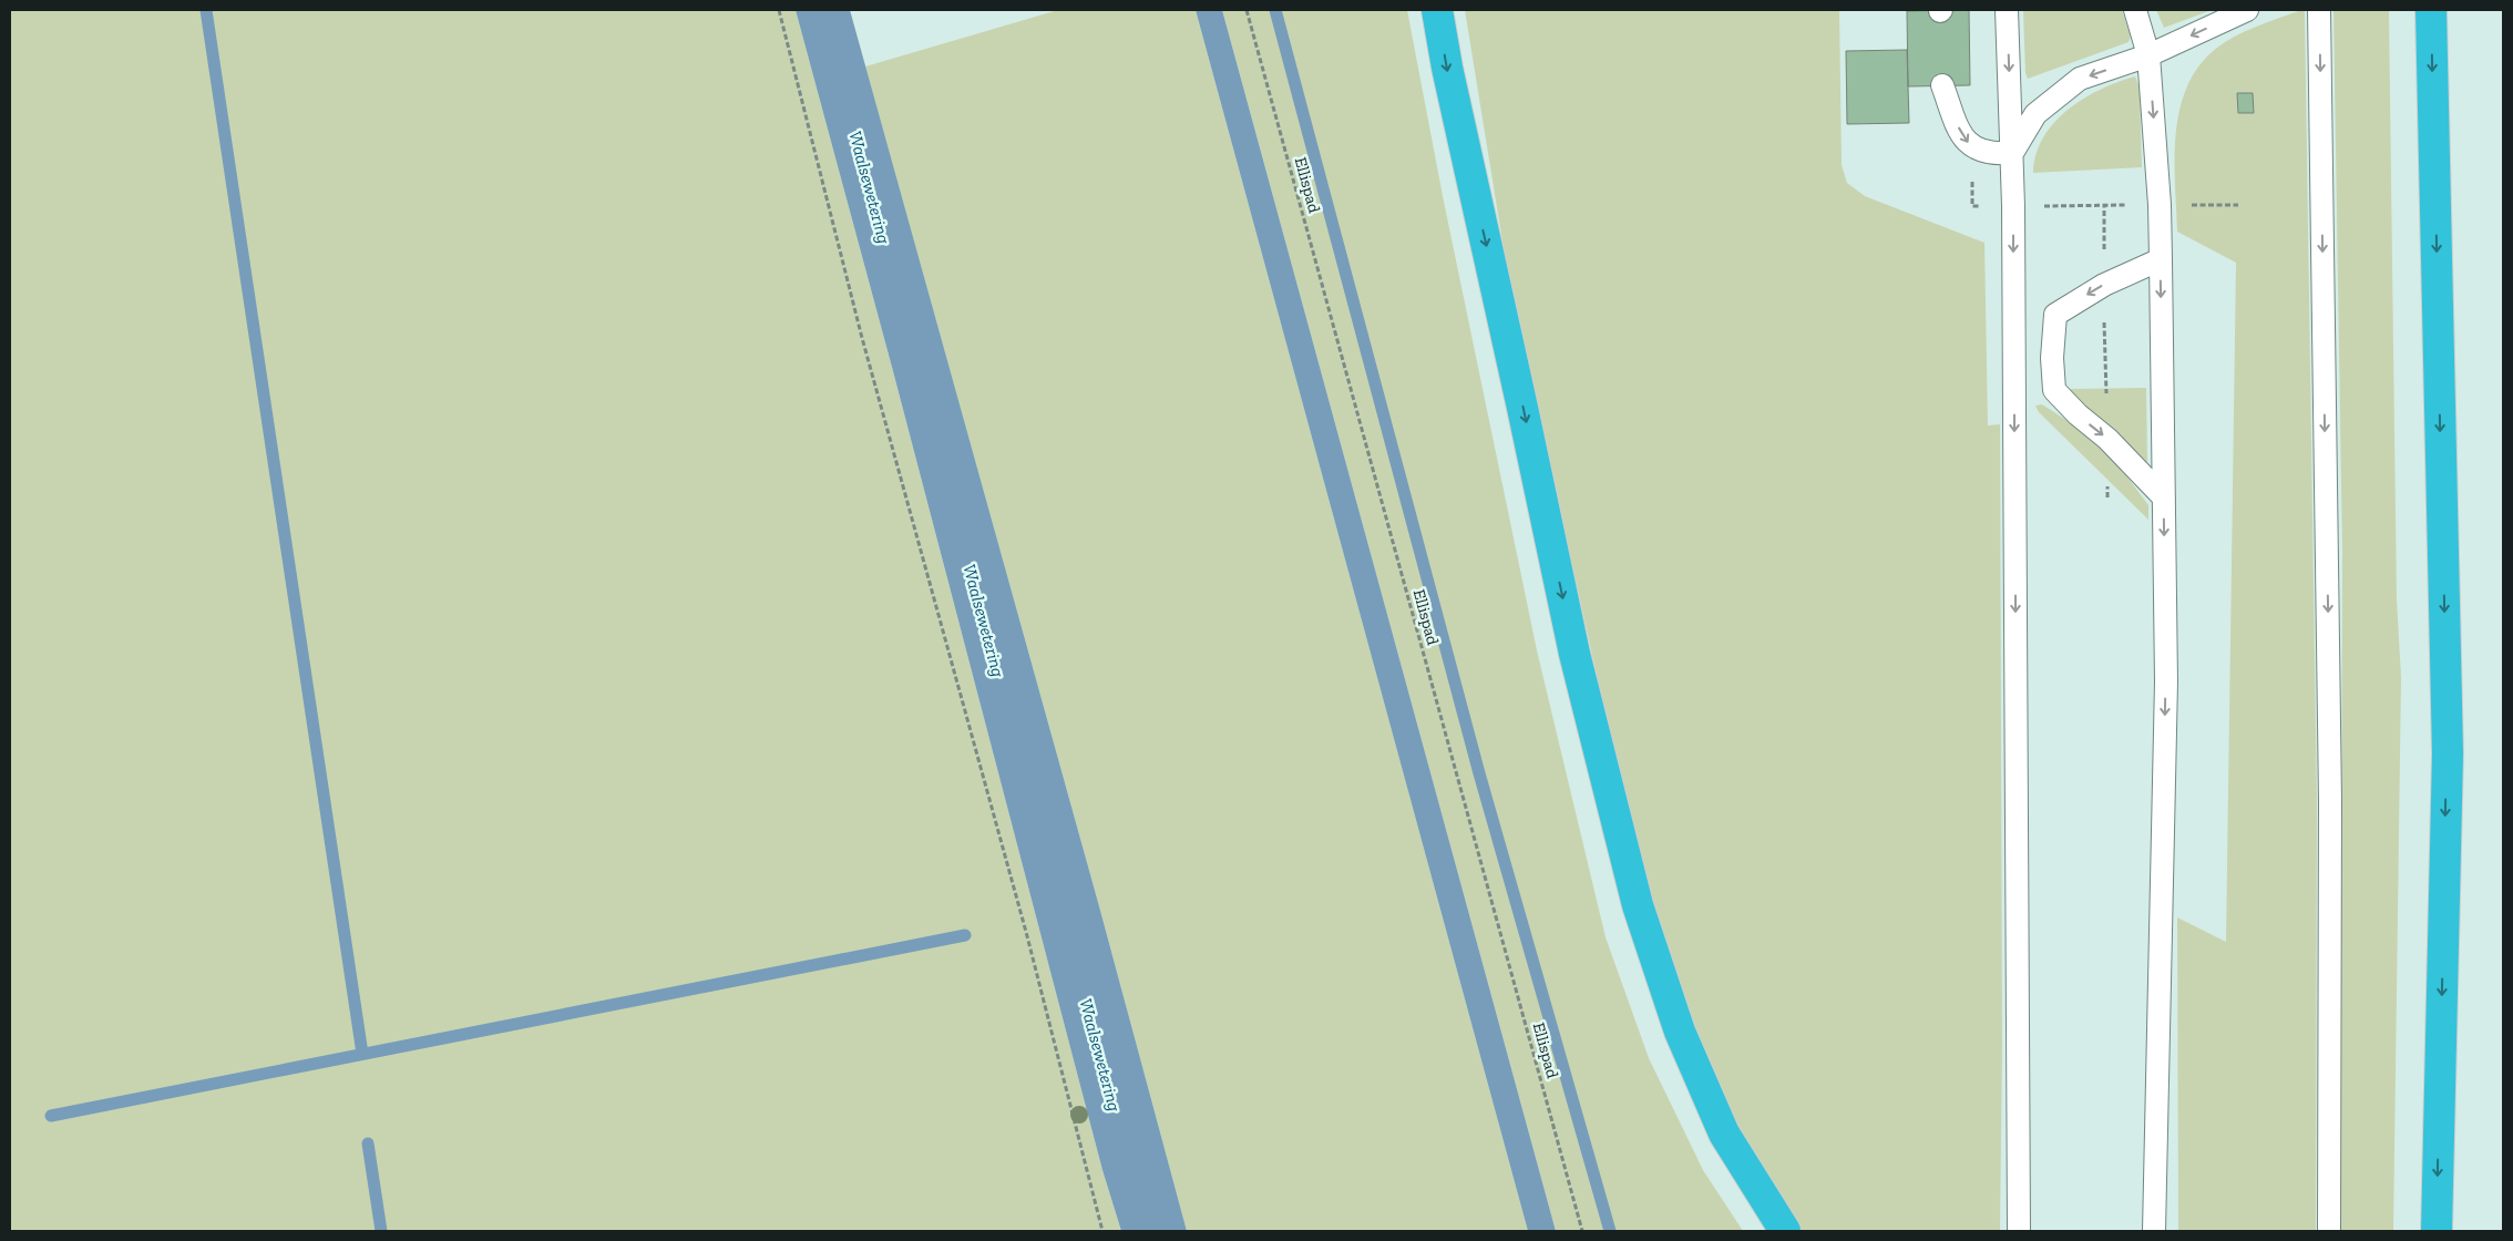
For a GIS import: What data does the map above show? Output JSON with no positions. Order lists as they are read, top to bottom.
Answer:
{
  "streets": {
    "path": ["Ellispad"]
  },
  "water": ["Waalsewetering"]
}
